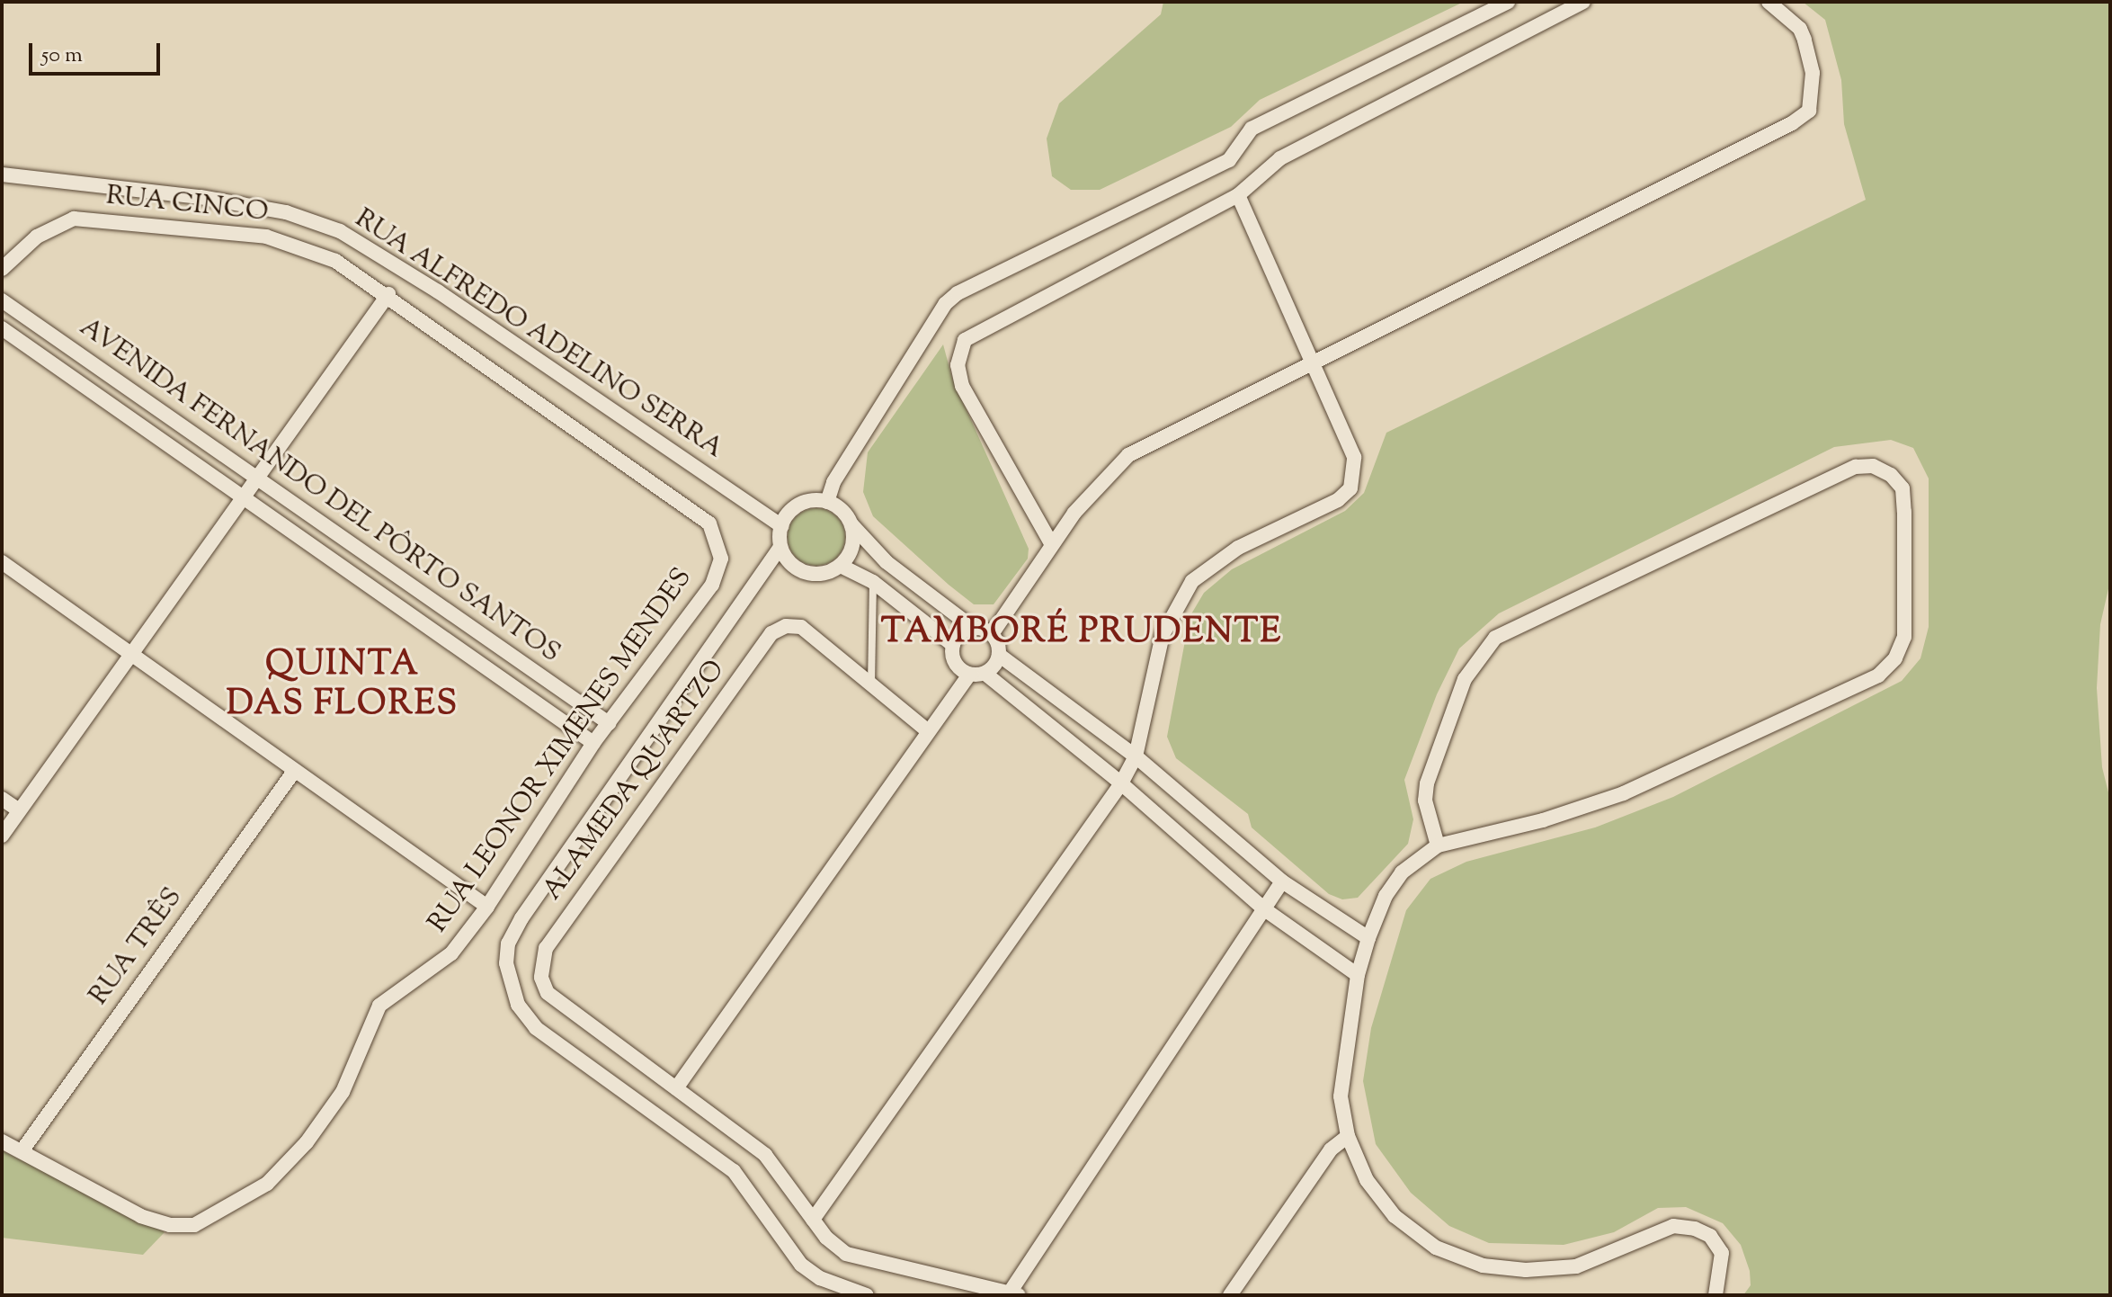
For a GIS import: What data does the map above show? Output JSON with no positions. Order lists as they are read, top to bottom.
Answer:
{
  "streets": {
    "street": [
      "RUA CINCO",
      "RUA ALFREDO ADELINO SERRA",
      "AVENIDA FERNANDO DEL PÔRTO SANTOS",
      "RUA LEONOR XIMENES MENDES",
      "ALAMEDA QUARTZO",
      "RUA TRÊS"
    ]
  },
  "crossings": [
    ["RUA CINCO", "RUA LEONOR XIMENES MENDES"],
    ["AVENIDA FERNANDO DEL PÔRTO SANTOS", "RUA LEONOR XIMENES MENDES"],
    ["RUA LEONOR XIMENES MENDES", "RUA TRÊS"]
  ],
  "districts": ["TAMBORÉ PRUDENTE", "QUINTA DAS FLORES"],
  "scale_bar": "50 m"
}
